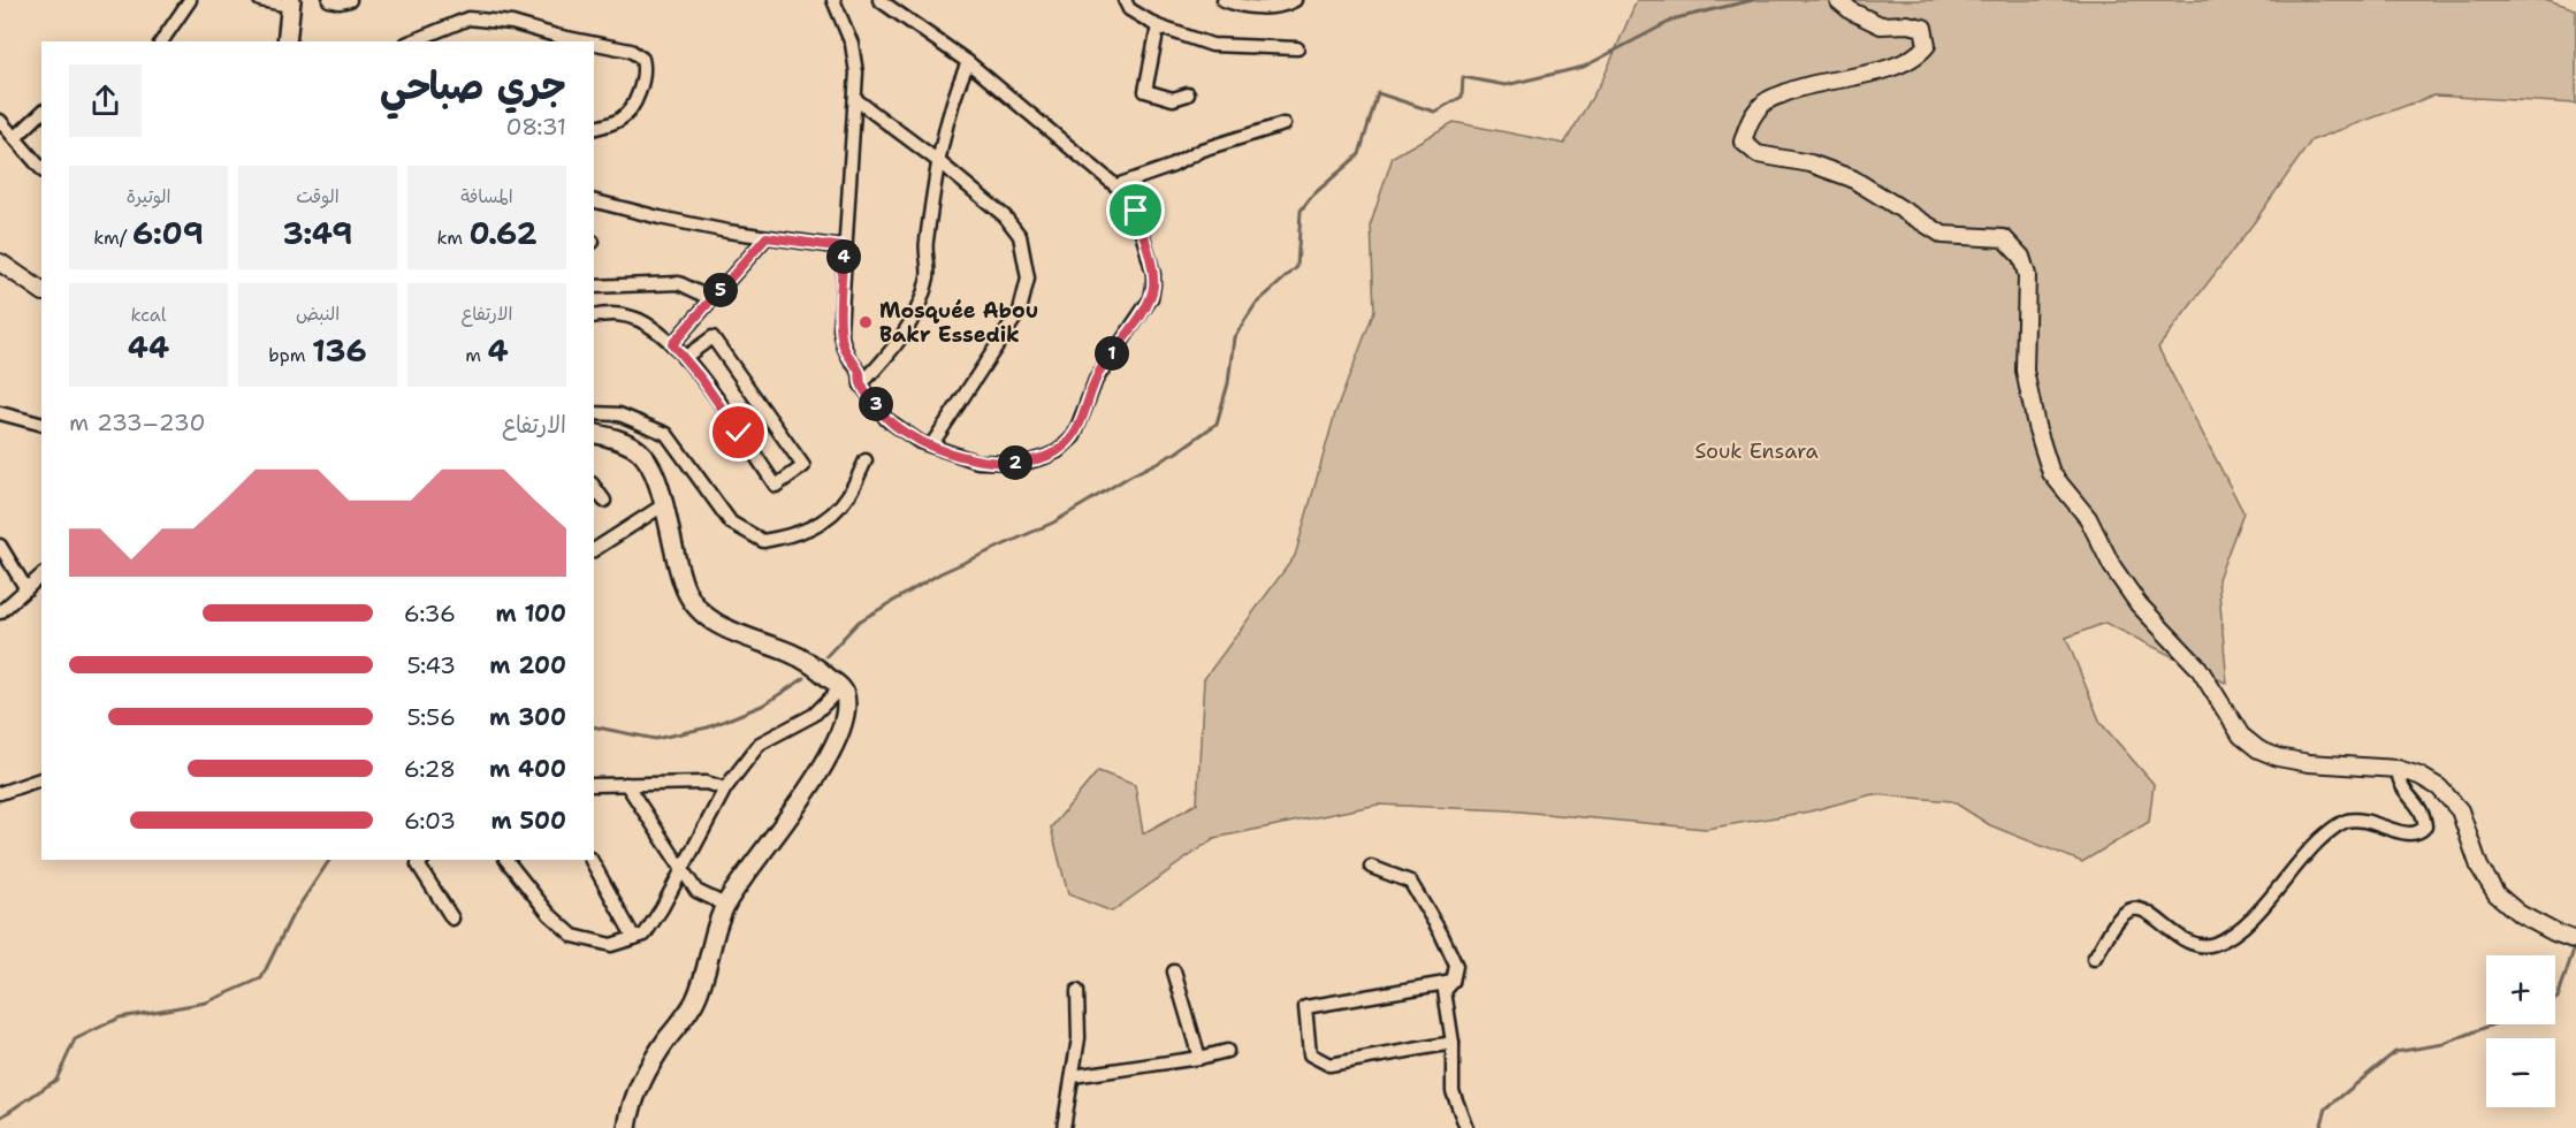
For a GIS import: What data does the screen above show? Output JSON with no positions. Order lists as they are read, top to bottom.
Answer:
{
  "parks": ["Souk Ensara"],
  "places": ["Mosquée Abou Bakr Essedik"],
  "page": {
    "heading": ["جري صباحي", "08:31"],
    "stats": [
      ["المسافة", "0.62 km"],
      ["الوقت", "3:49"],
      ["الوتيرة", "6:09 /km"],
      ["الارتفاع", "4 m"],
      ["النبض", "136 bpm"],
      ["kcal", "44"]
    ],
    "pins": [
      "4",
      "5",
      "1",
      "3",
      "2"
    ],
    "chart": ["الارتفاع", "230–233 m"],
    "list": [
      {
        "name": "100 m",
        "note": "6:36"
      },
      {
        "name": "200 m",
        "note": "5:43"
      },
      {
        "name": "300 m",
        "note": "5:56"
      },
      {
        "name": "400 m",
        "note": "6:28"
      },
      {
        "name": "500 m",
        "note": "6:03"
      }
    ],
    "map_buttons": ["+", "−"]
  }
}
